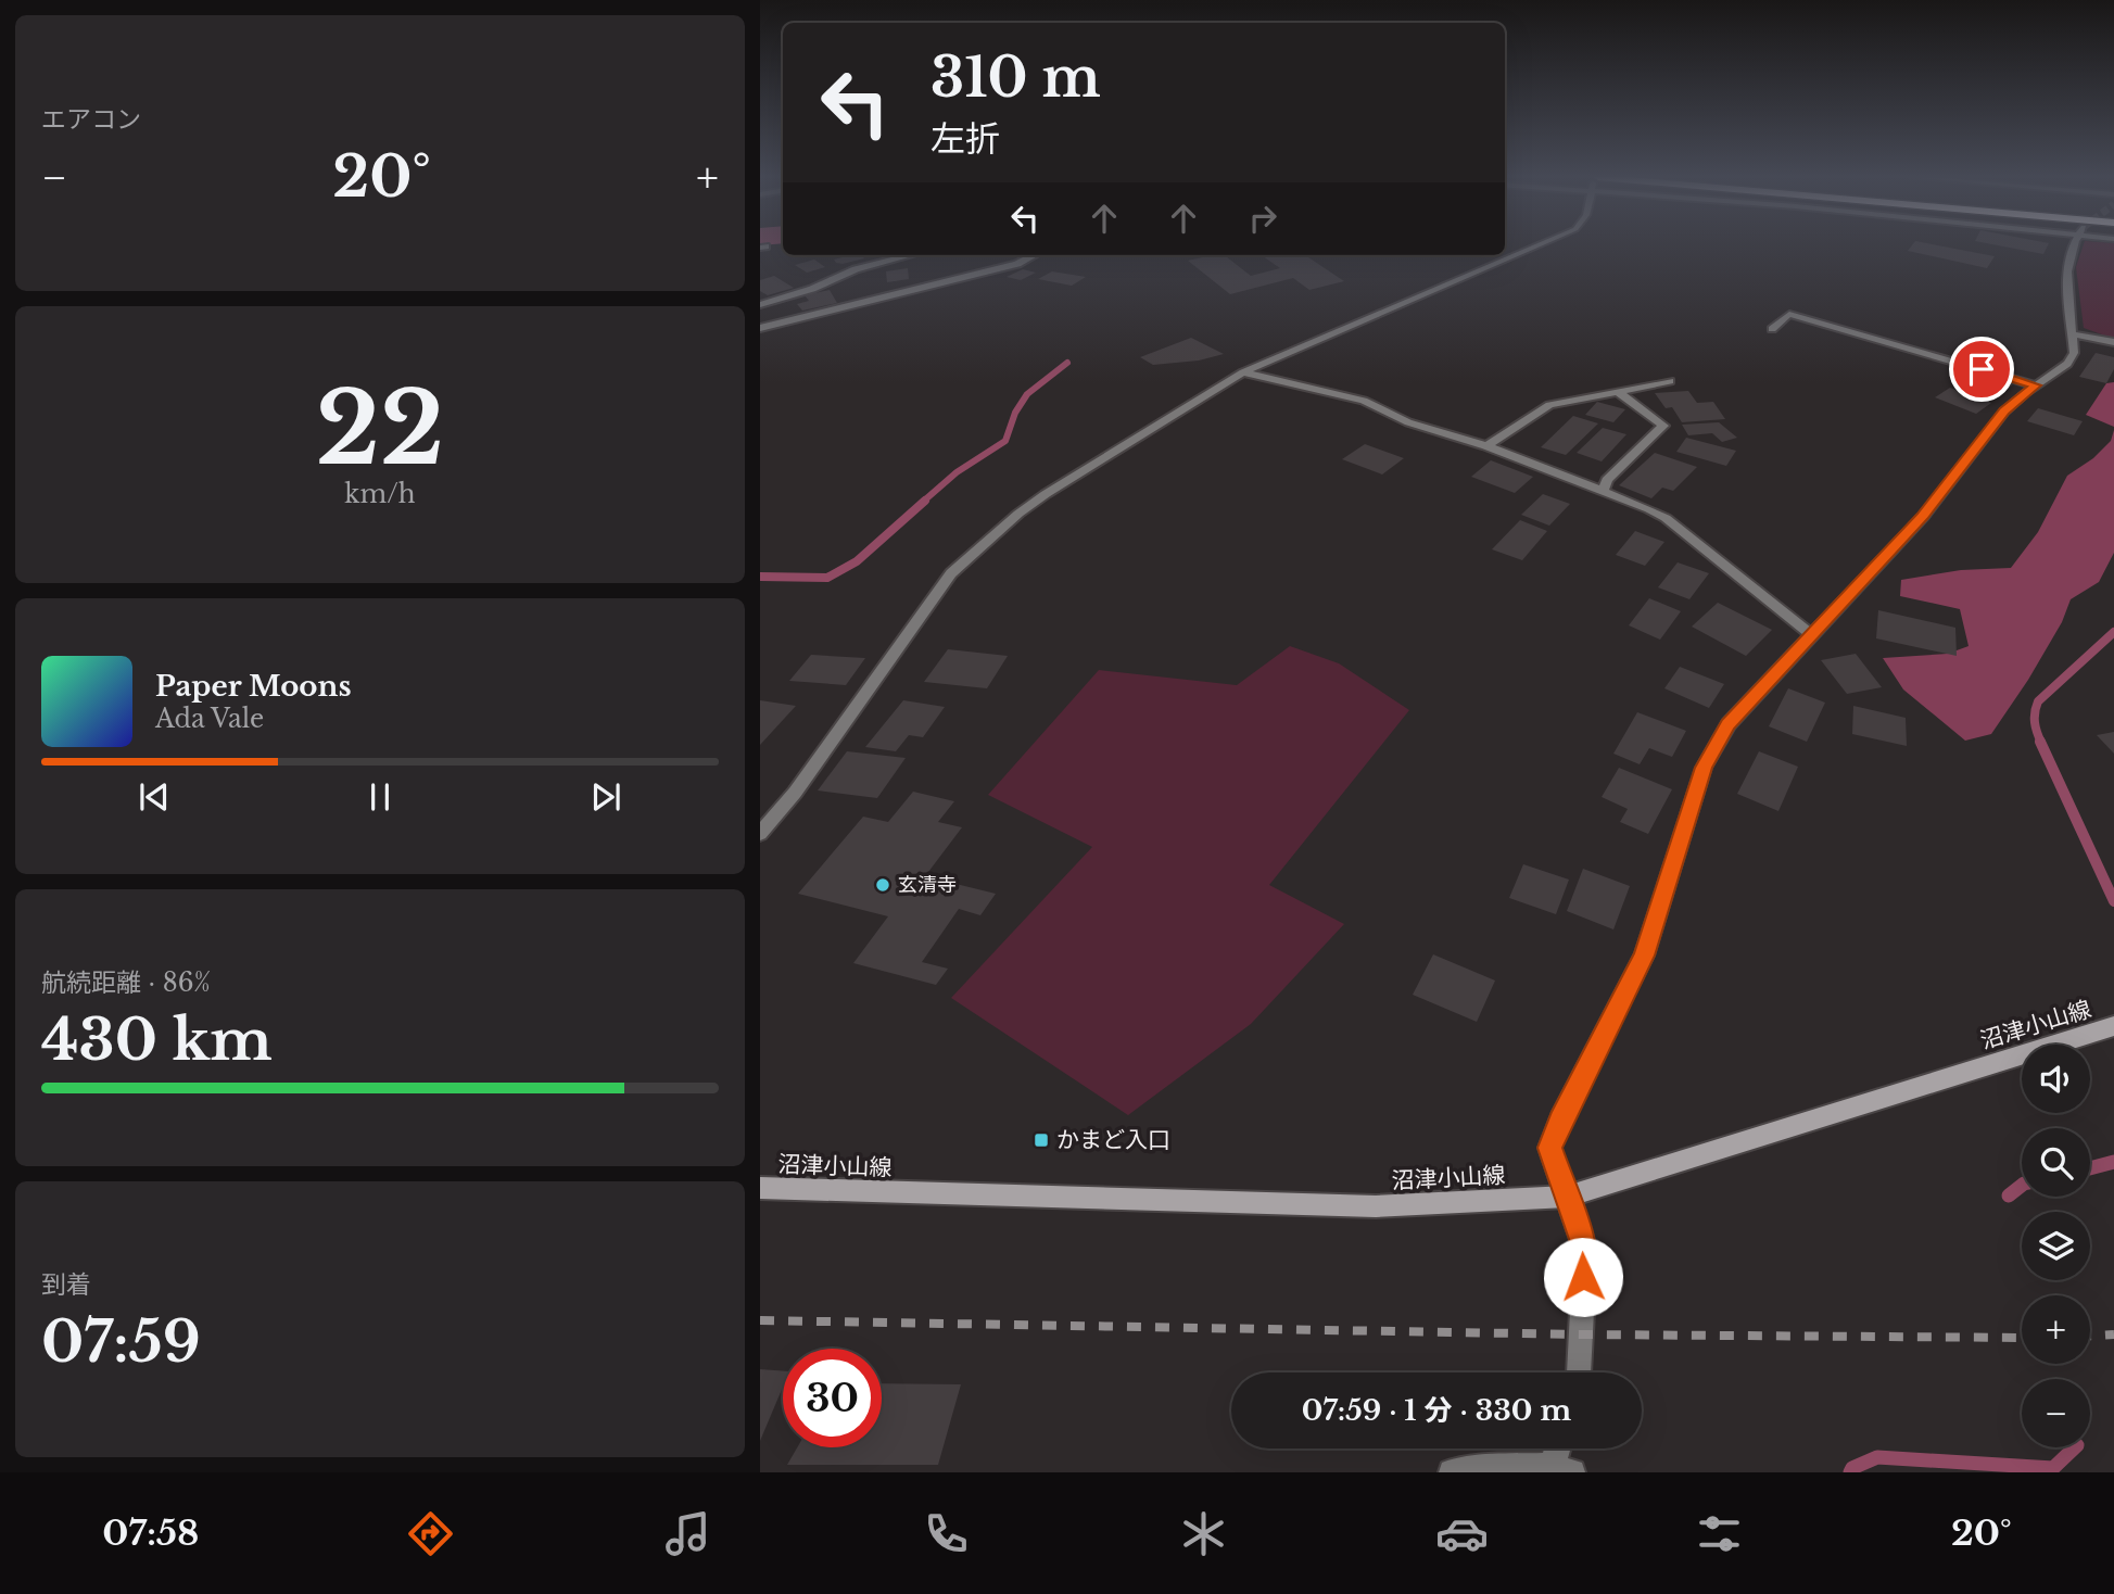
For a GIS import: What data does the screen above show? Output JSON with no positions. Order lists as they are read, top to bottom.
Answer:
{
  "streets": {
    "main road": ["沼津小山線"]
  },
  "places": {
    "other": ["玄清寺"],
    "transit": ["かまど入口"]
  },
  "page": {
    "tile": [
      "エアコン",
      ["22", "km/h"],
      ["航続距離 · 86%", "430 km"],
      ["到着", "07:59"]
    ],
    "turn": ["310 m", "左折"],
    "heat": ["−", "20°", "+"],
    "song": ["Paper Moons", "Ada Vale"],
    "map_buttons": ["+", "−"],
    "limit": "30",
    "trip": "07:59 · 1 分 · 330 m",
    "tabs": ["07:58", "20°"]
  }
}
